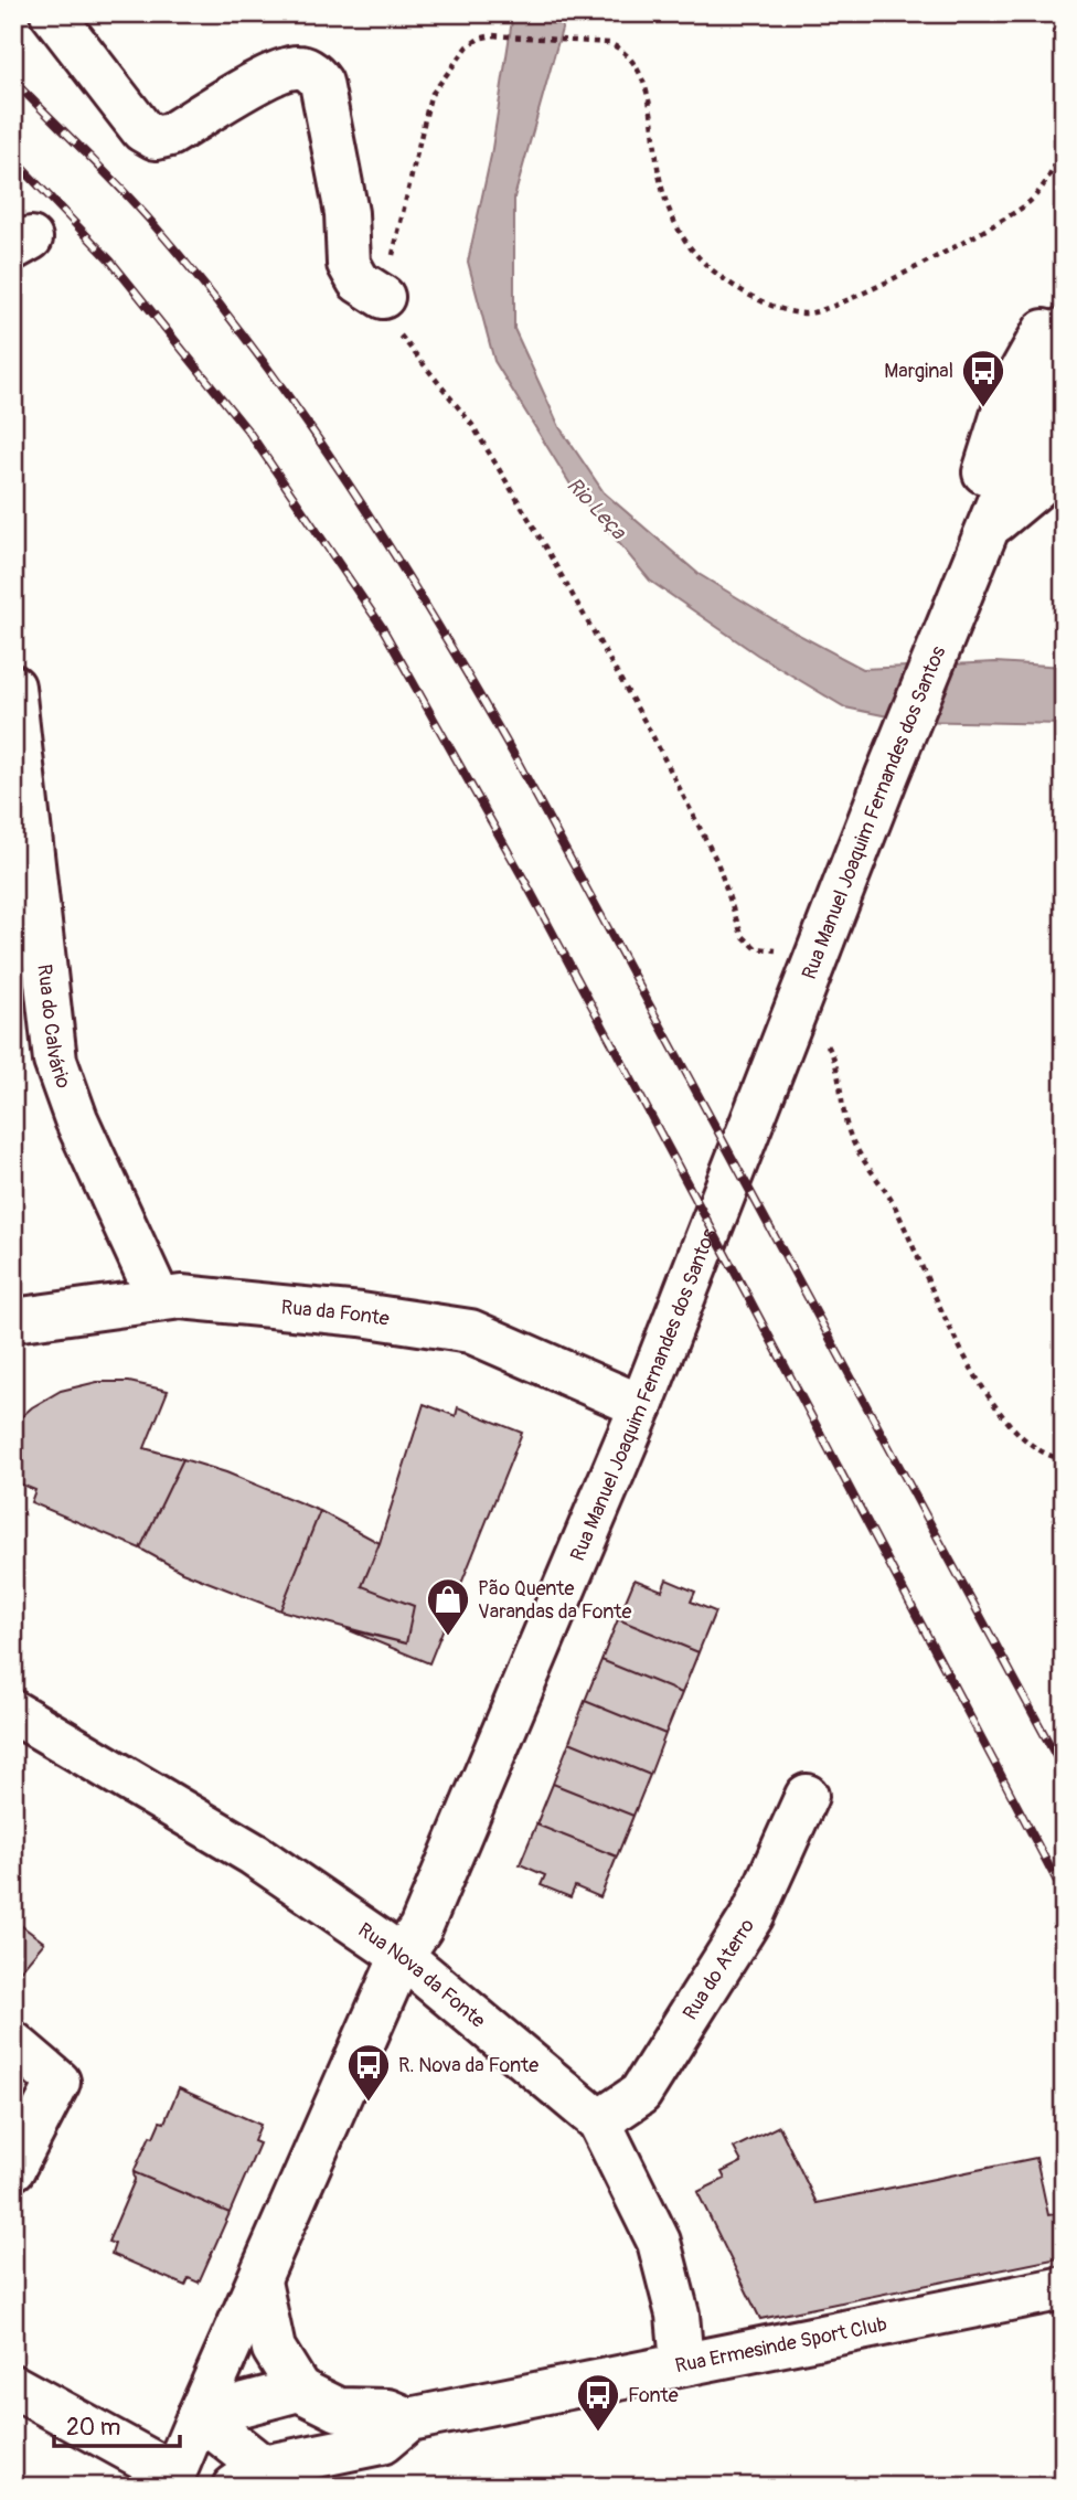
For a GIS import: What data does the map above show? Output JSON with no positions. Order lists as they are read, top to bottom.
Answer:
{
  "streets": {
    "street": [
      "Rua Manuel Joaquim Fernandes dos Santos",
      "Rua do Calvário",
      "Rua da Fonte",
      "Rua do Aterro",
      "Rua Nova da Fonte",
      "Rua Ermesinde Sport Club"
    ]
  },
  "crossings": [
    ["Rua Manuel Joaquim Fernandes dos Santos", "Rua da Fonte"],
    ["Rua Manuel Joaquim Fernandes dos Santos", "Rua Nova da Fonte"],
    ["Rua Manuel Joaquim Fernandes dos Santos", "Rua Ermesinde Sport Club"],
    ["Rua do Calvário", "Rua da Fonte"],
    ["Rua do Aterro", "Rua Nova da Fonte"],
    ["Rua Nova da Fonte", "Rua Ermesinde Sport Club"]
  ],
  "water": ["Rio Leça"],
  "places": {
    "bus stop": ["Marginal", "R. Nova da Fonte", "Fonte"],
    "shop": ["Pão Quente Varandas da Fonte"]
  },
  "scale_bar": "20 m"
}
